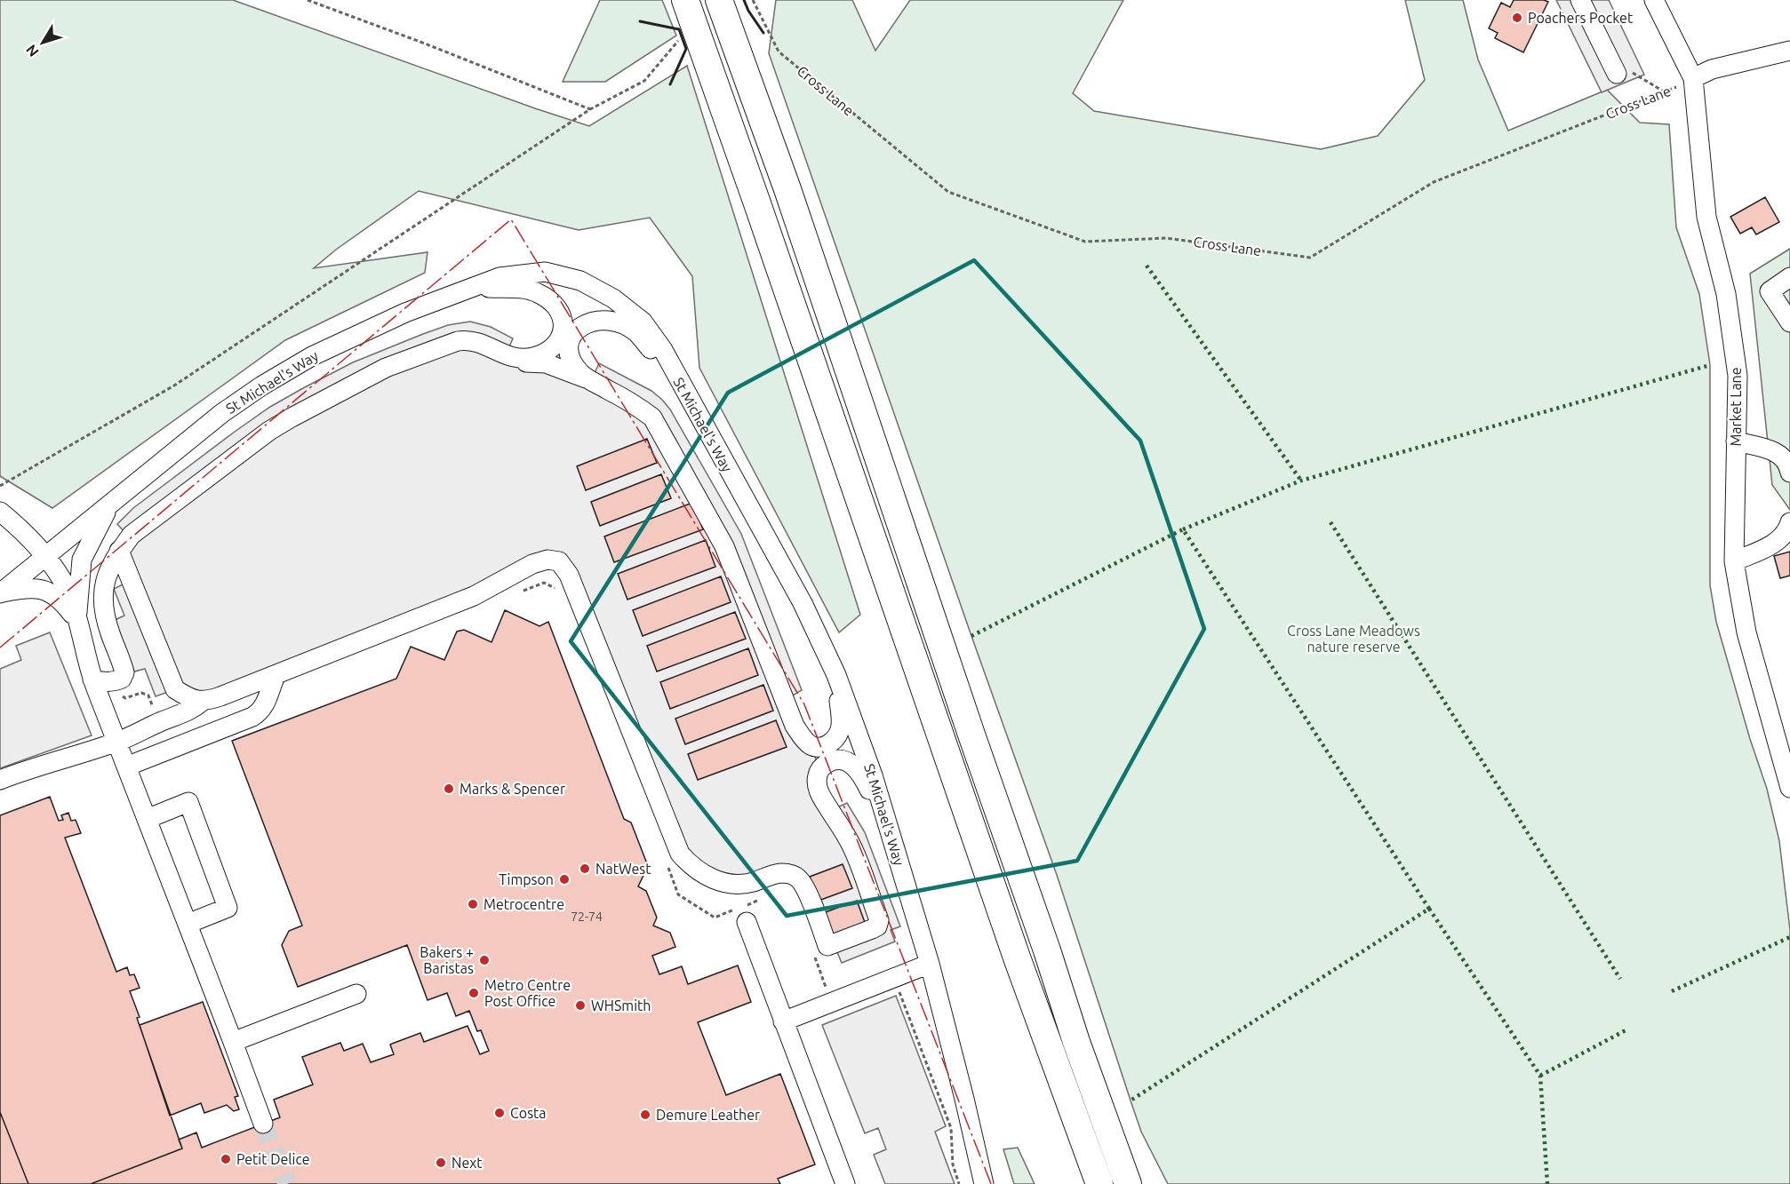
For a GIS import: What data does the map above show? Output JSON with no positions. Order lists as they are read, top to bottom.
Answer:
{
  "streets": {
    "street": ["St Michael's Way", "Market Lane"],
    "path": ["Cross Lane"]
  },
  "crossings": [
    ["Cross Lane", "Market Lane"]
  ],
  "parks": ["Cross Lane Meadows nature reserve"],
  "places": [
    "Poachers Pocket",
    "Marks & Spencer",
    "NatWest",
    "Timpson",
    "Metrocentre",
    "Bakers + Baristas",
    "Metro Centre Post Office",
    "WHSmith",
    "Costa",
    "Demure Leather",
    "Petit Delice",
    "Next"
  ],
  "house_numbers": ["72-74"],
  "north": "bottom left"
}
